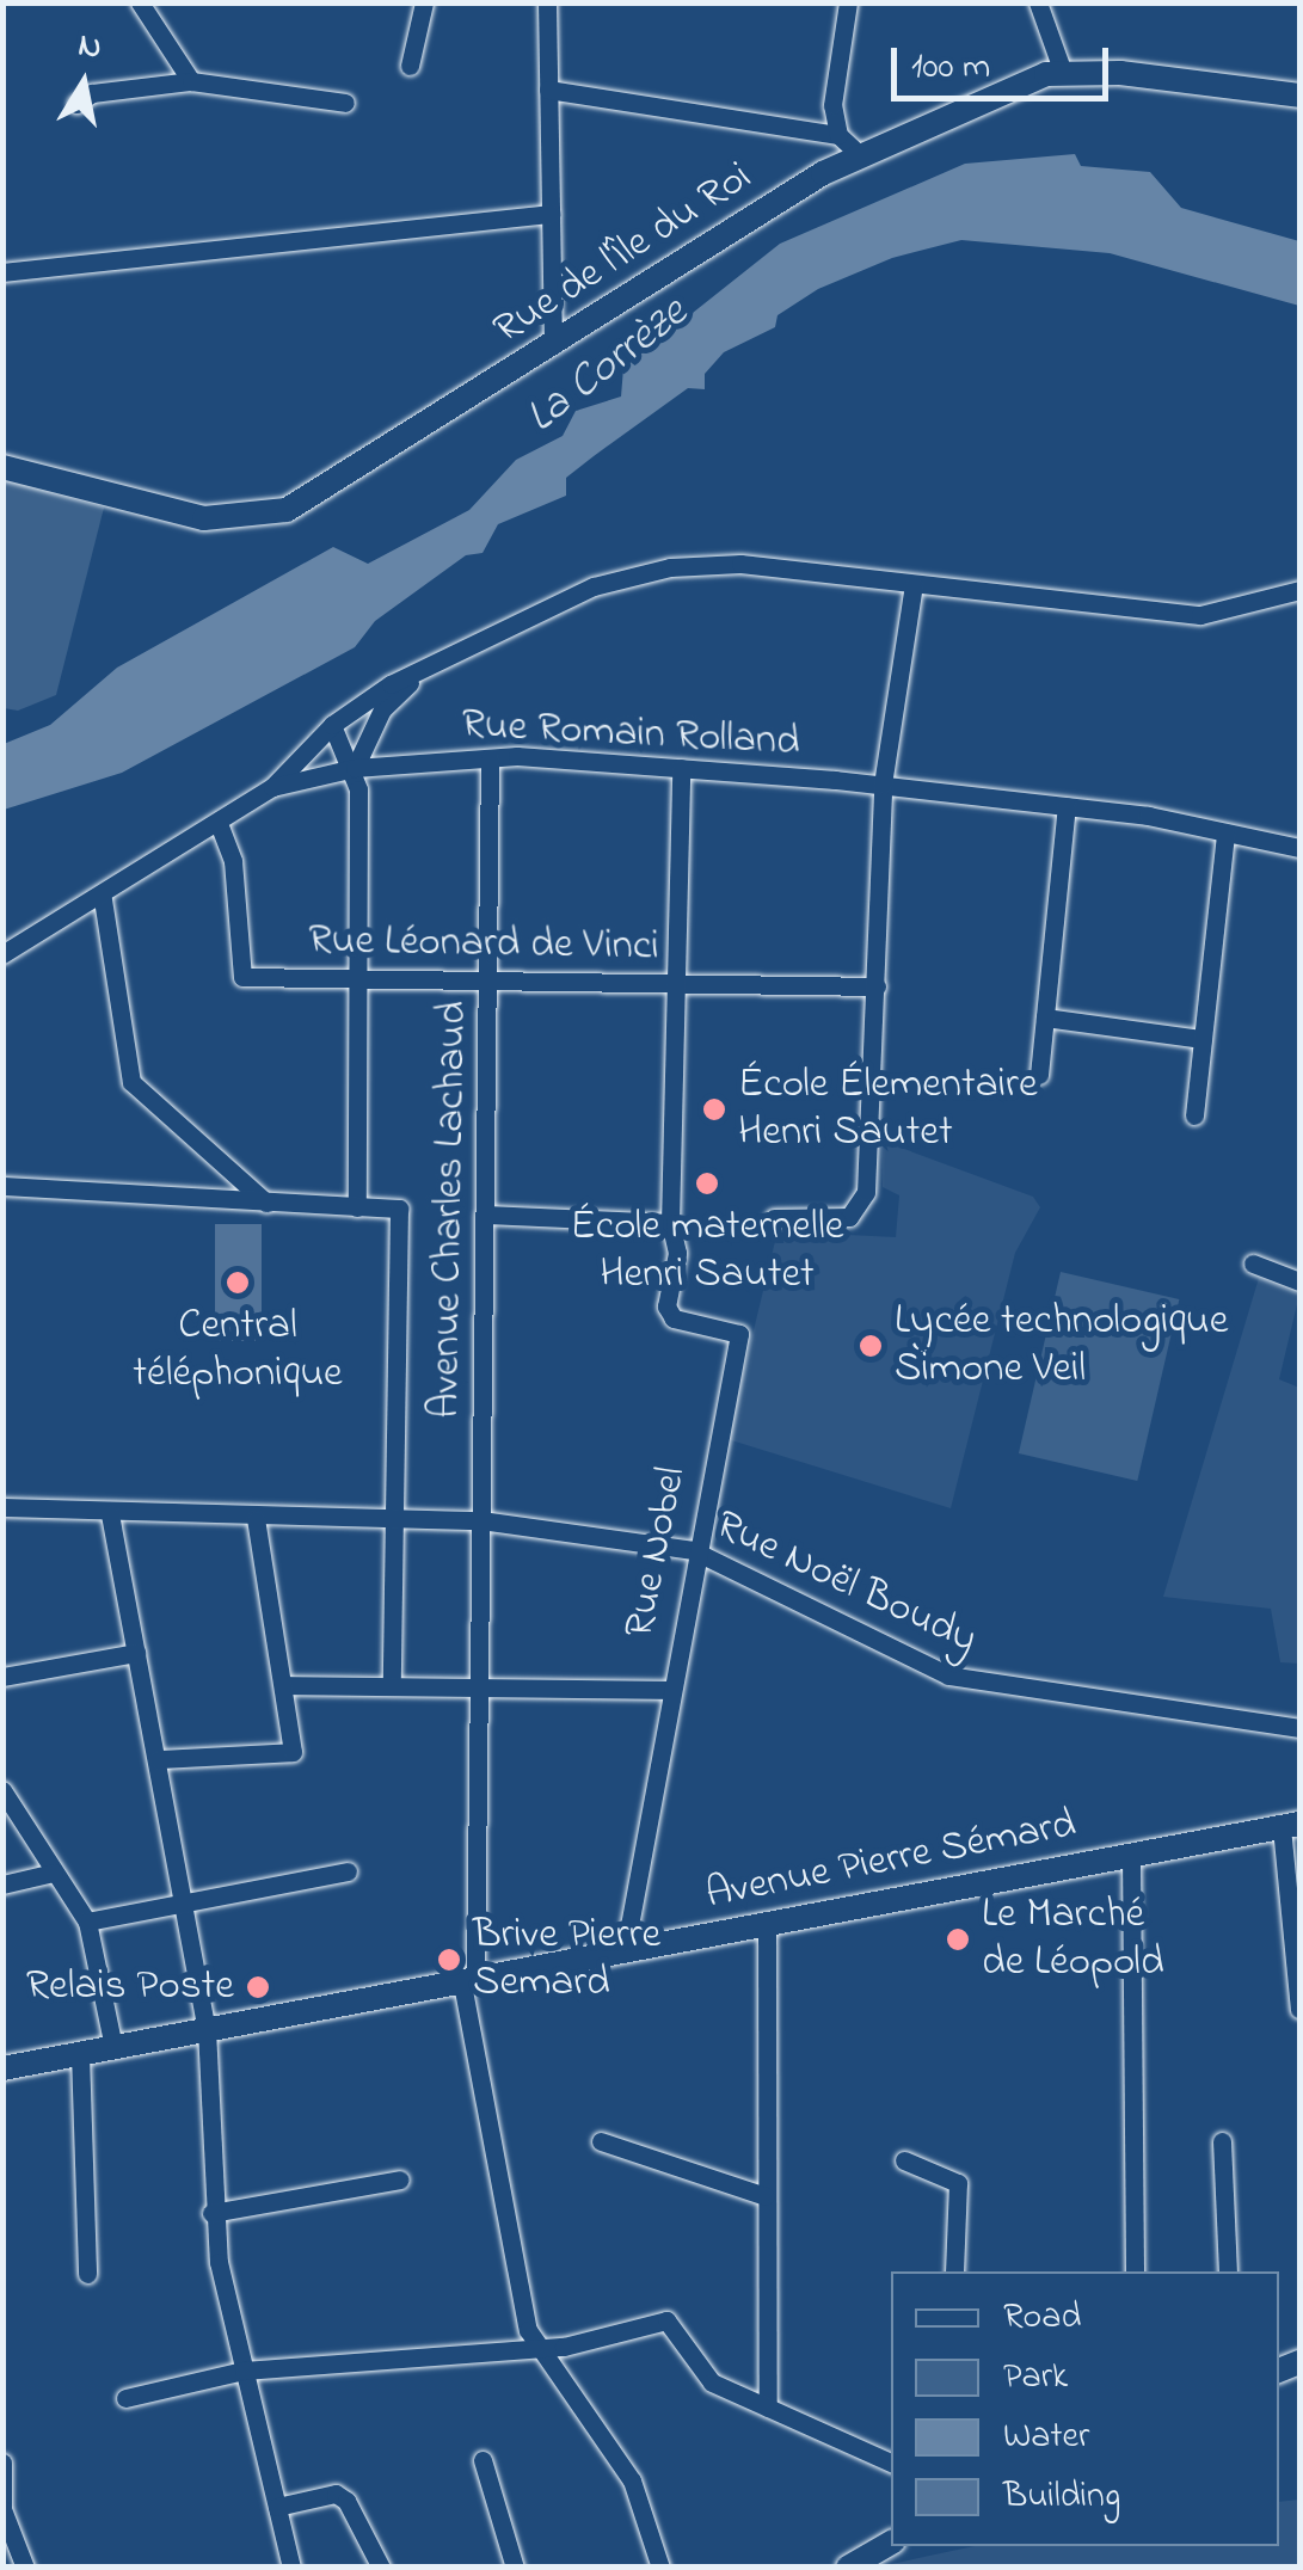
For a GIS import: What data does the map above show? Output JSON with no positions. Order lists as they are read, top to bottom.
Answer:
{
  "streets": {
    "main road": ["Rue de l'Île du Roi", "Avenue Pierre Sémard"],
    "street": [
      "Rue Romain Rolland",
      "Rue Léonard de Vinci",
      "Avenue Charles Lachaud",
      "Rue Nobel",
      "Rue Noël Boudy"
    ]
  },
  "crossings": [
    ["Rue Romain Rolland", "Rue Léonard de Vinci"],
    ["Rue Romain Rolland", "Avenue Charles Lachaud"],
    ["Rue Léonard de Vinci", "Avenue Charles Lachaud"],
    ["Avenue Charles Lachaud", "Rue Noël Boudy"],
    ["Avenue Charles Lachaud", "Avenue Pierre Sémard"],
    ["Rue Nobel", "Rue Noël Boudy"],
    ["Rue Nobel", "Avenue Pierre Sémard"]
  ],
  "water": ["La Corrèze"],
  "places": [
    "École Élementaire Henri Sautet",
    "École maternelle Henri Sautet",
    "Central téléphonique",
    "Lycée technologique Simone Veil",
    "Le Marché de Léopold",
    "Brive Pierre Semard",
    "Relais Poste"
  ],
  "legend": [
    "Road",
    "Park",
    "Water",
    "Building"
  ],
  "scale_bar": "100 m",
  "north": "top"
}
